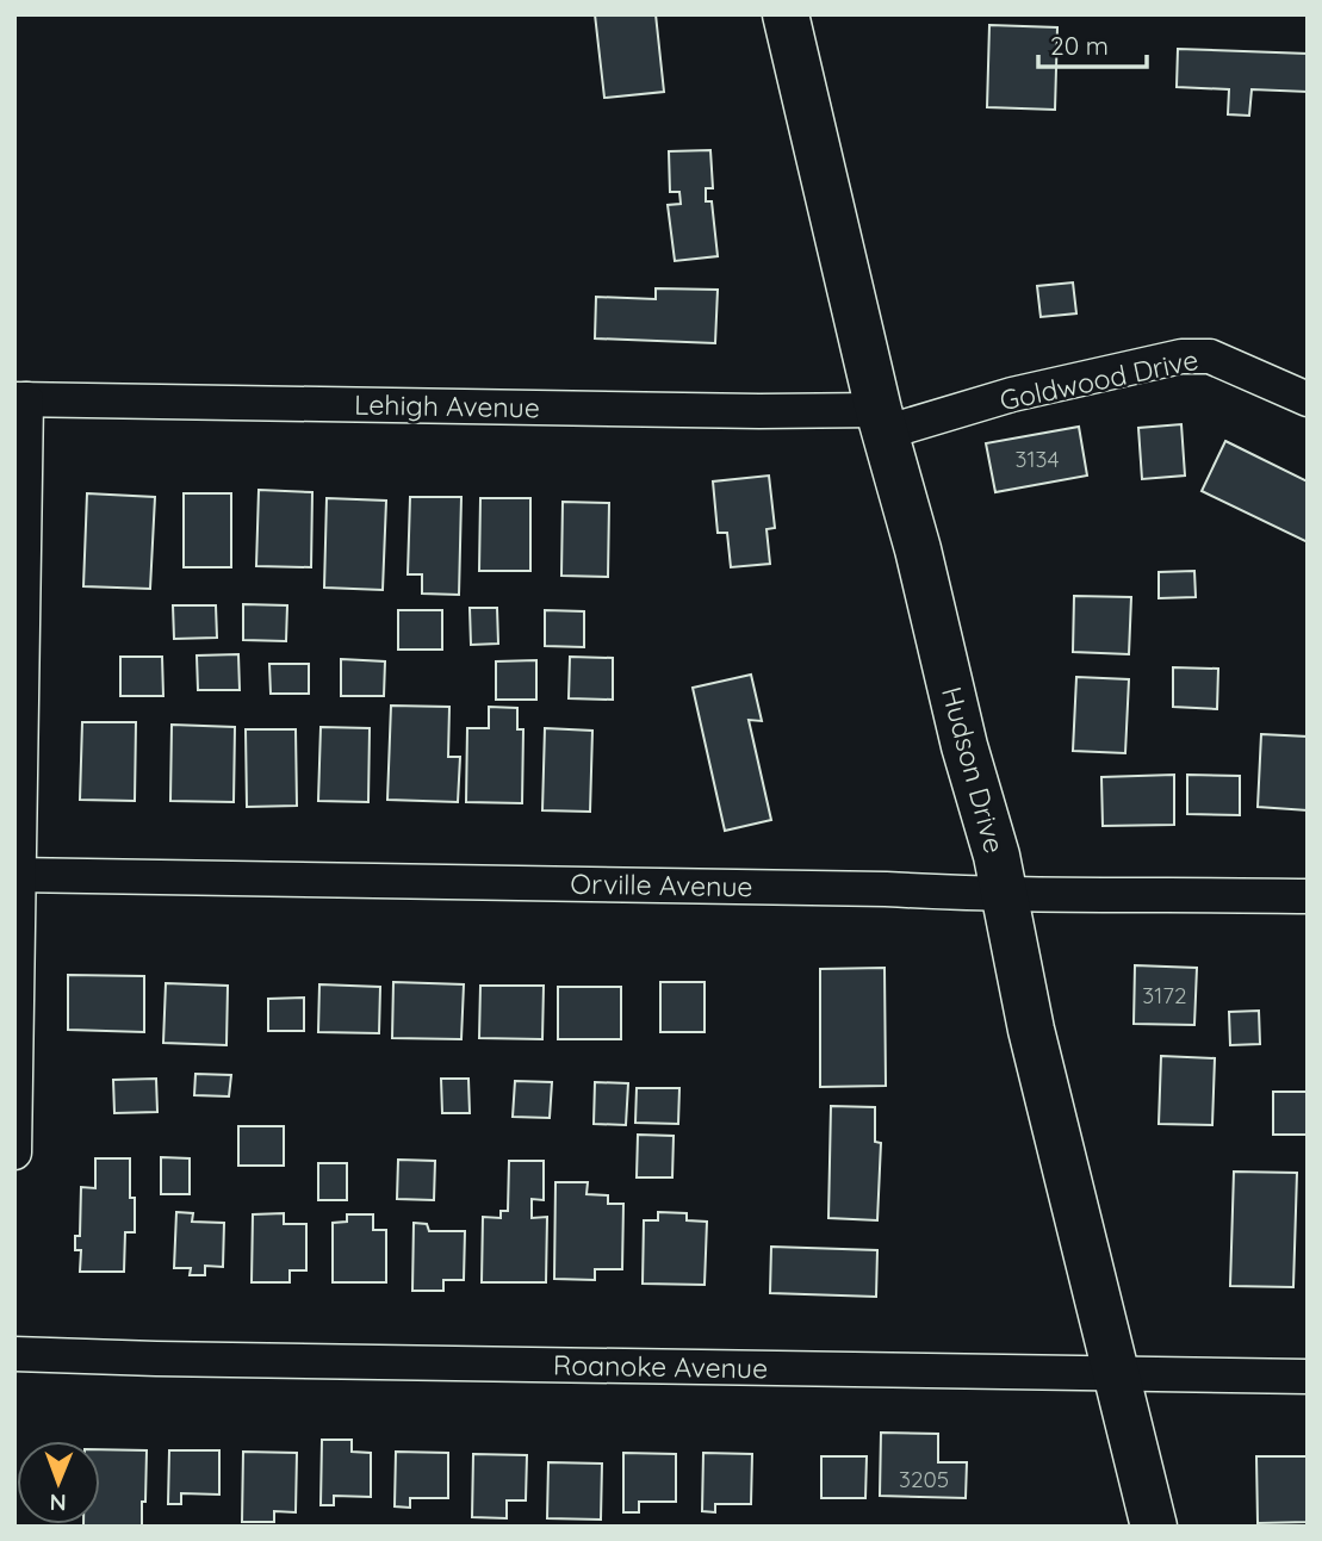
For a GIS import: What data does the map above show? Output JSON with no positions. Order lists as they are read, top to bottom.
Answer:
{
  "streets": {
    "street": [
      "Goldwood Drive",
      "Lehigh Avenue",
      "Hudson Drive",
      "Orville Avenue",
      "Roanoke Avenue"
    ]
  },
  "crossings": [
    ["Goldwood Drive", "Lehigh Avenue"],
    ["Goldwood Drive", "Hudson Drive"],
    ["Lehigh Avenue", "Hudson Drive"],
    ["Hudson Drive", "Orville Avenue"],
    ["Hudson Drive", "Roanoke Avenue"]
  ],
  "house_numbers": ["3134", "3172", "3205"],
  "scale_bar": "20 m",
  "north": "bottom"
}
